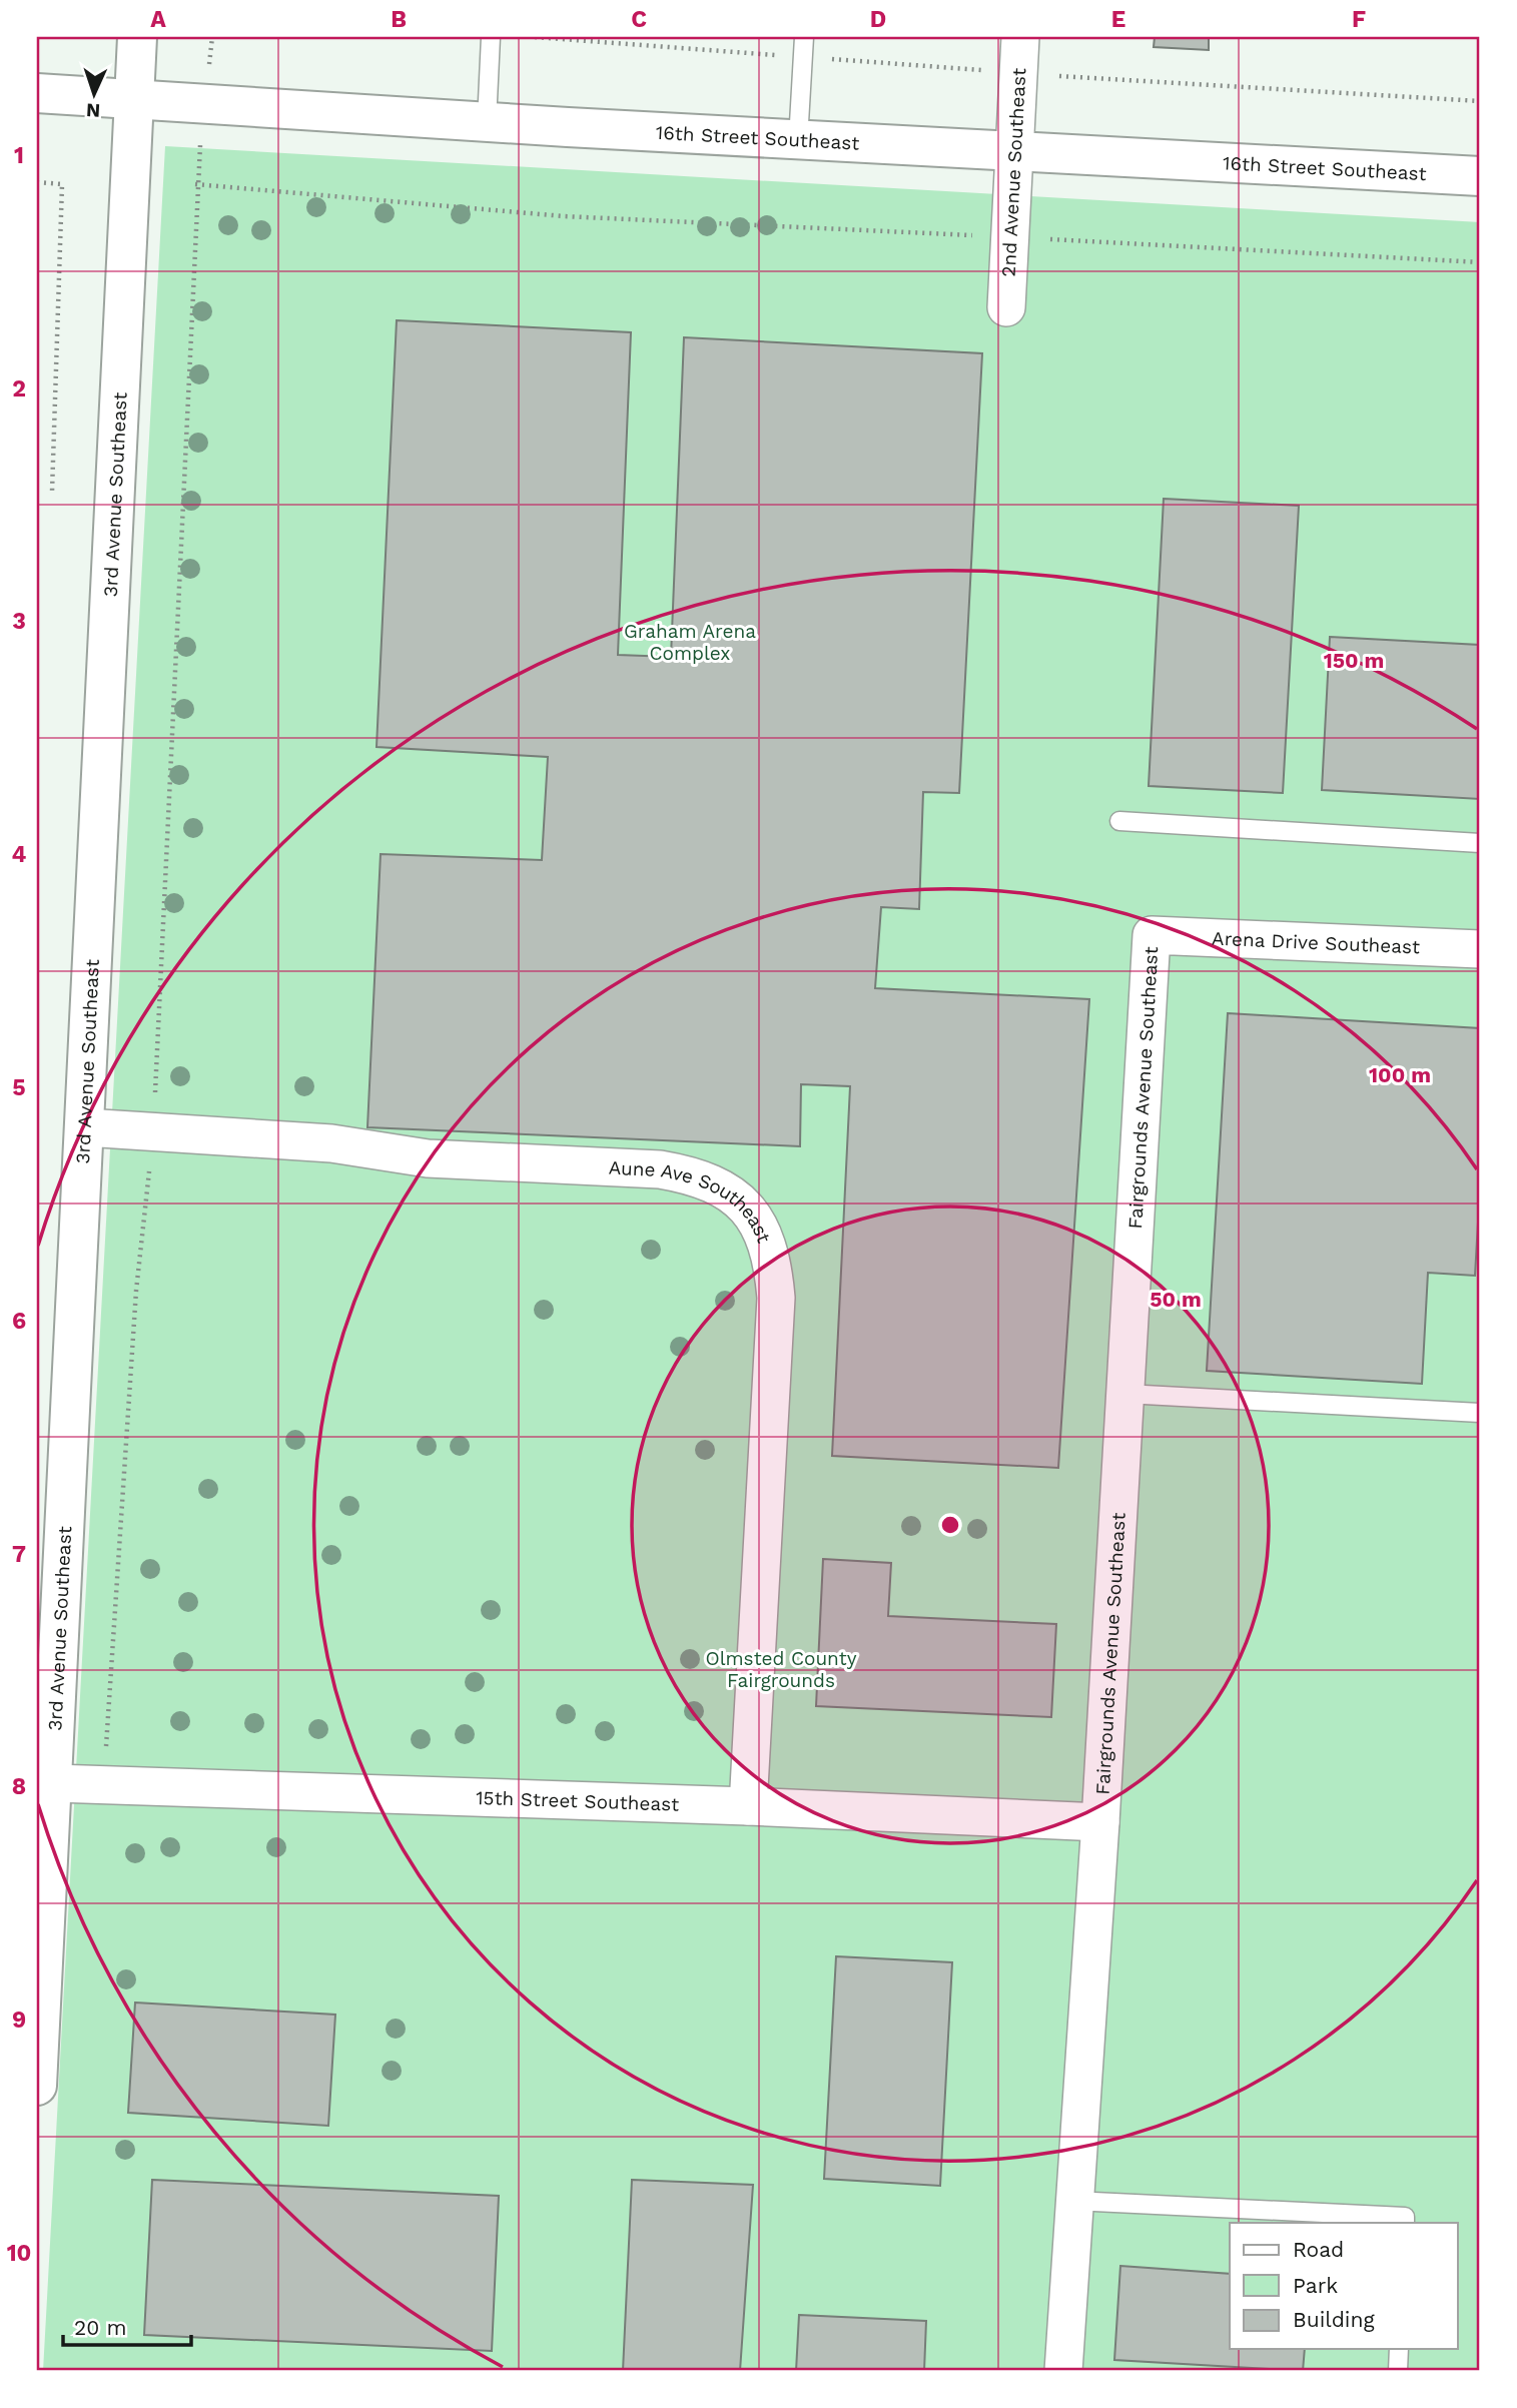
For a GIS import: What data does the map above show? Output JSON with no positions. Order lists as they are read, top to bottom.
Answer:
{
  "streets": {
    "main road": ["16th Street Southeast", "3rd Avenue Southeast"],
    "street": [
      "2nd Avenue Southeast",
      "Arena Drive Southeast",
      "Fairgrounds Avenue Southeast",
      "Aune Ave Southeast",
      "15th Street Southeast"
    ]
  },
  "crossings": [
    ["16th Street Southeast", "2nd Avenue Southeast"],
    ["16th Street Southeast", "3rd Avenue Southeast"],
    ["3rd Avenue Southeast", "Aune Ave Southeast"],
    ["3rd Avenue Southeast", "15th Street Southeast"],
    ["Arena Drive Southeast", "Fairgrounds Avenue Southeast"],
    ["Fairgrounds Avenue Southeast", "15th Street Southeast"],
    ["Aune Ave Southeast", "15th Street Southeast"]
  ],
  "parks": ["Graham Arena Complex", "Olmsted County Fairgrounds"],
  "legend": ["Road", "Park", "Building"],
  "scale_bar": "20 m",
  "north": "bottom",
  "grid": {
    "columns": [
      "A",
      "B",
      "C",
      "D",
      "E",
      "F"
    ],
    "rows": [
      "1",
      "2",
      "3",
      "4",
      "5",
      "6",
      "7",
      "8",
      "9",
      "10"
    ]
  },
  "rings": ["150 m", "100 m", "50 m"]
}
